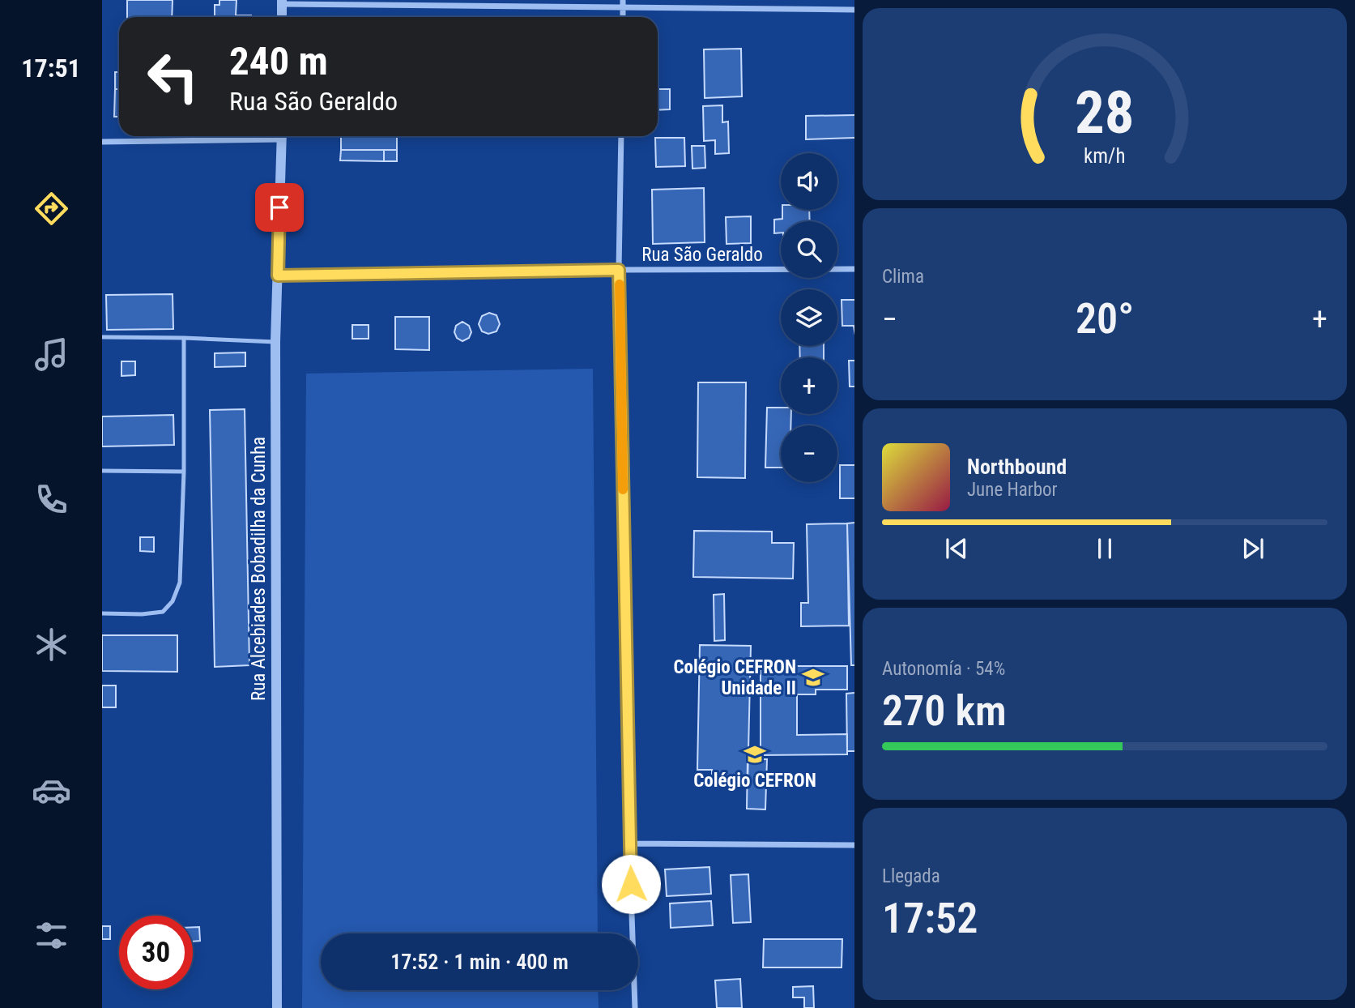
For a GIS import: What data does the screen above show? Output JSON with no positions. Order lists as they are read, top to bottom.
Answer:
{
  "streets": {
    "street": ["Rua São Geraldo", "Rua Alcebiades Bobadilha da Cunha"]
  },
  "crossings": [
    ["Rua São Geraldo", "Rua Alcebiades Bobadilha da Cunha"]
  ],
  "places": {
    "school or university": ["Colégio CEFRON Unidade II", "Colégio CEFRON"]
  },
  "page": {
    "tabs": "17:51",
    "turn": ["240 m", "Rua São Geraldo"],
    "map_buttons": ["+", "−"],
    "tile": [
      "Clima",
      ["Autonomía · 54%", "270 km"],
      ["Llegada", "17:52"]
    ],
    "heat": ["−", "20°", "+"],
    "song": ["Northbound", "June Harbor"],
    "limit": "30",
    "trip": "17:52 · 1 min · 400 m",
    "gauge": ["28", "km/h"]
  }
}
